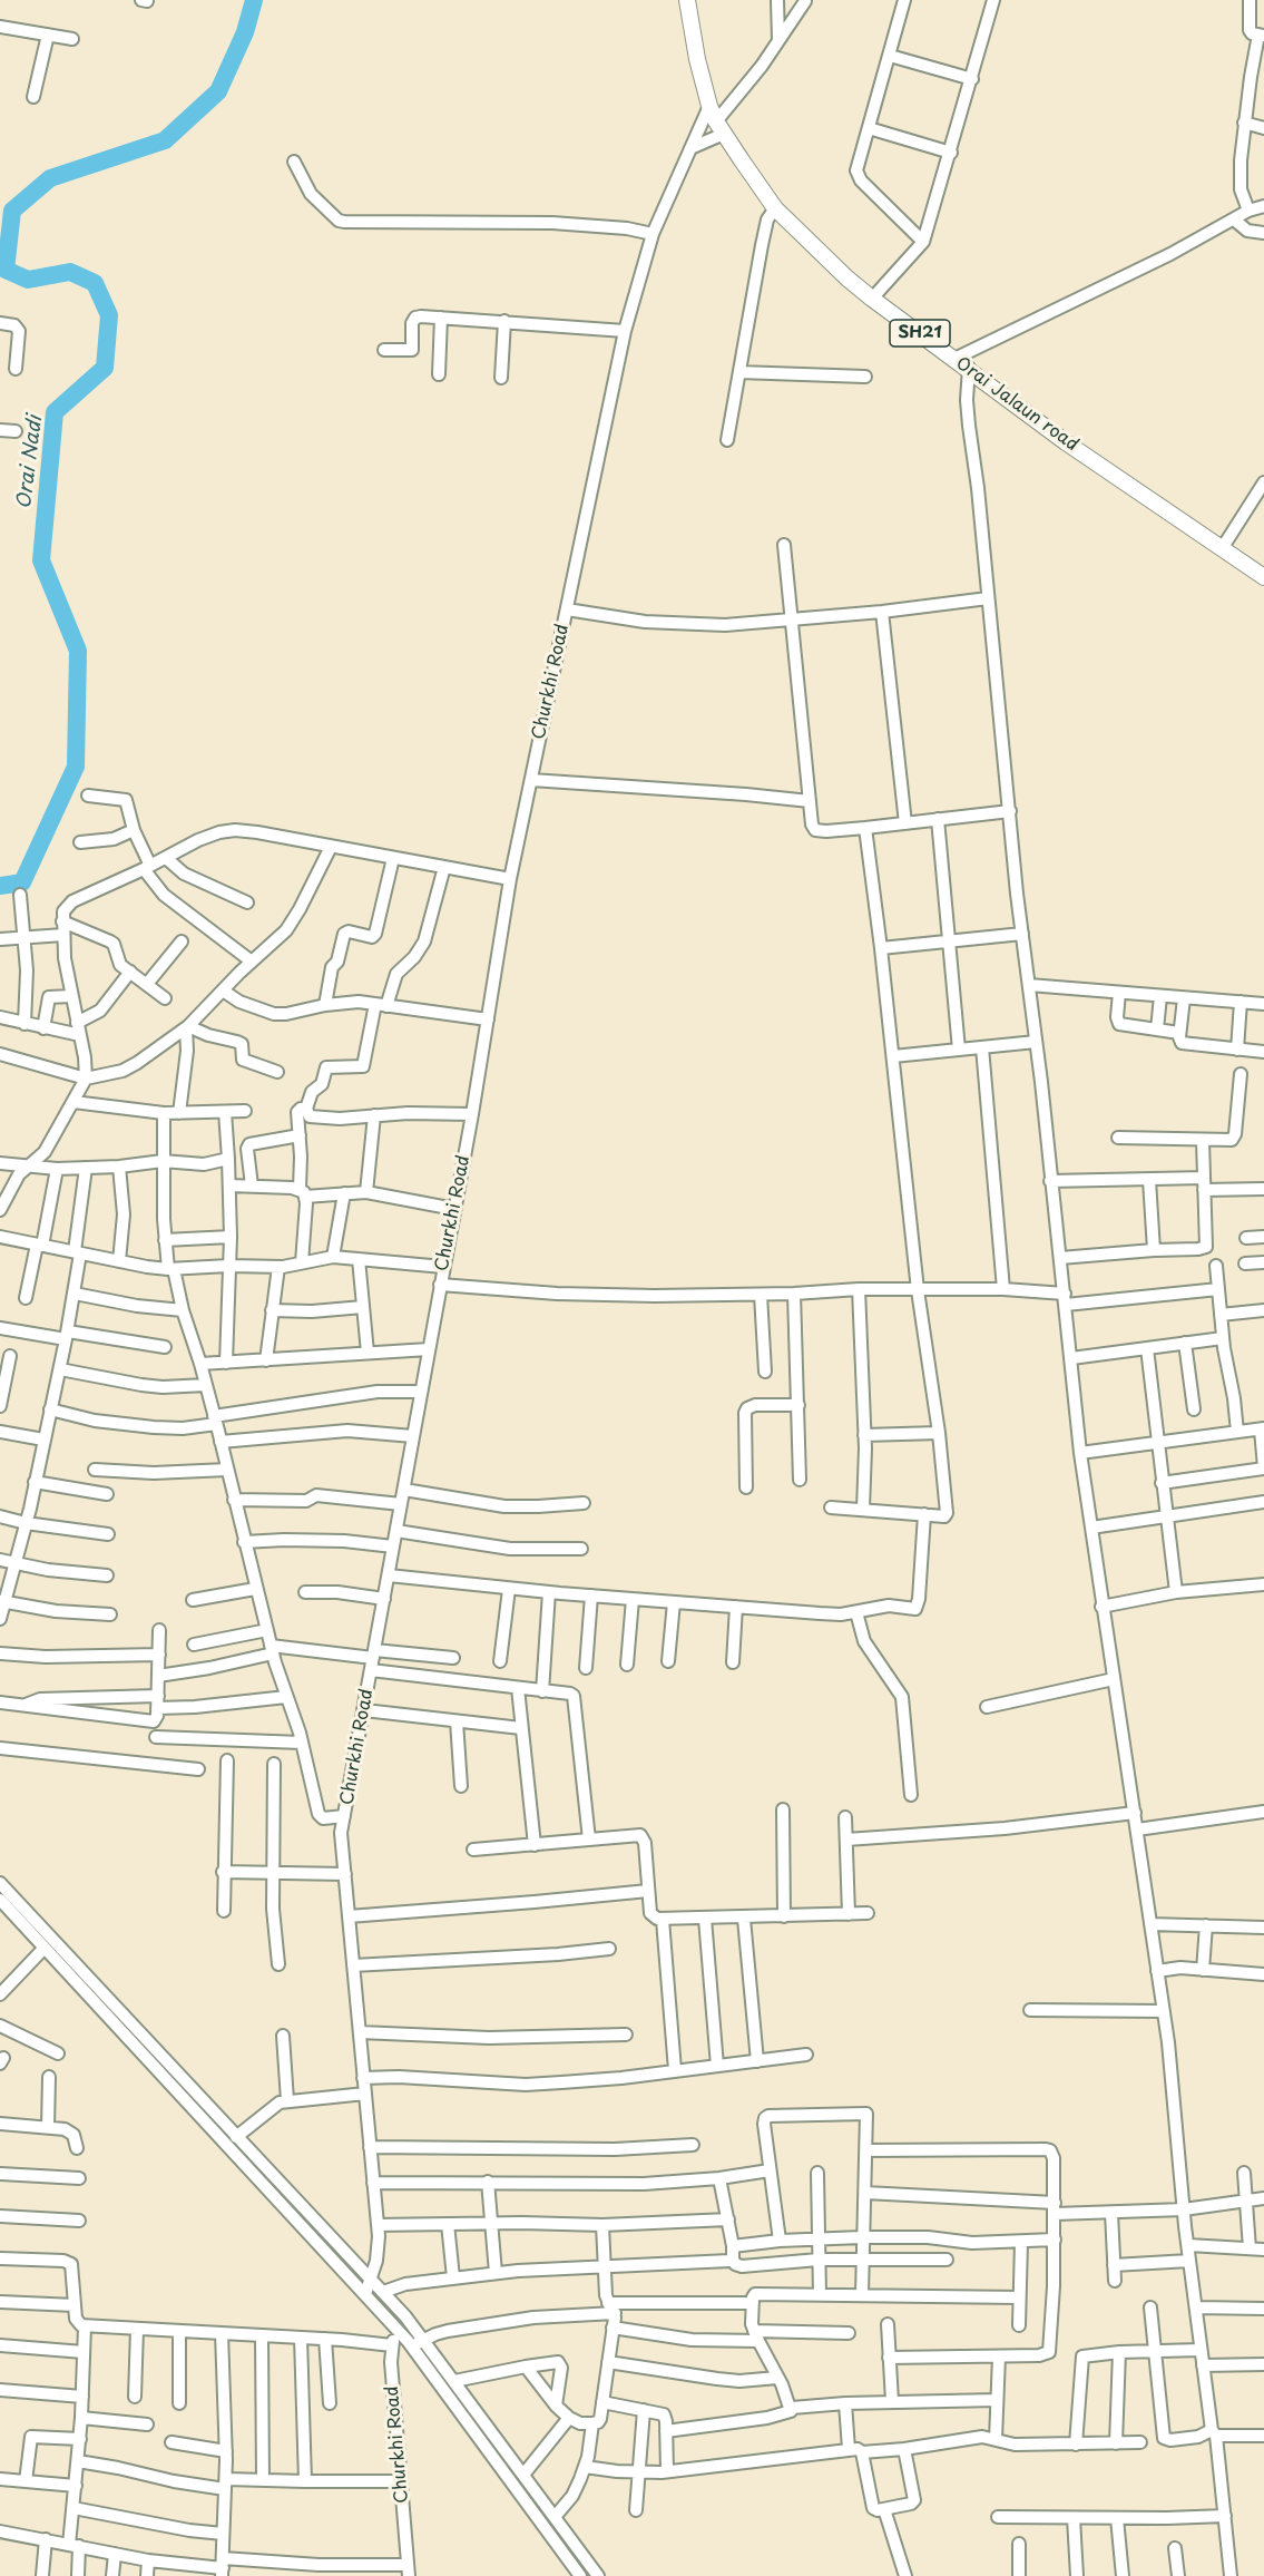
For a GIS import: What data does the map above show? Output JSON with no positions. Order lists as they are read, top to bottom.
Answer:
{
  "streets": {
    "main road": ["SH21", "Orai Jalaun road"],
    "street": ["Churkhi Road"]
  },
  "crossings": [
    ["Orai Jalaun road", "Churkhi Road"]
  ],
  "water": ["Orai Nadi"]
}
